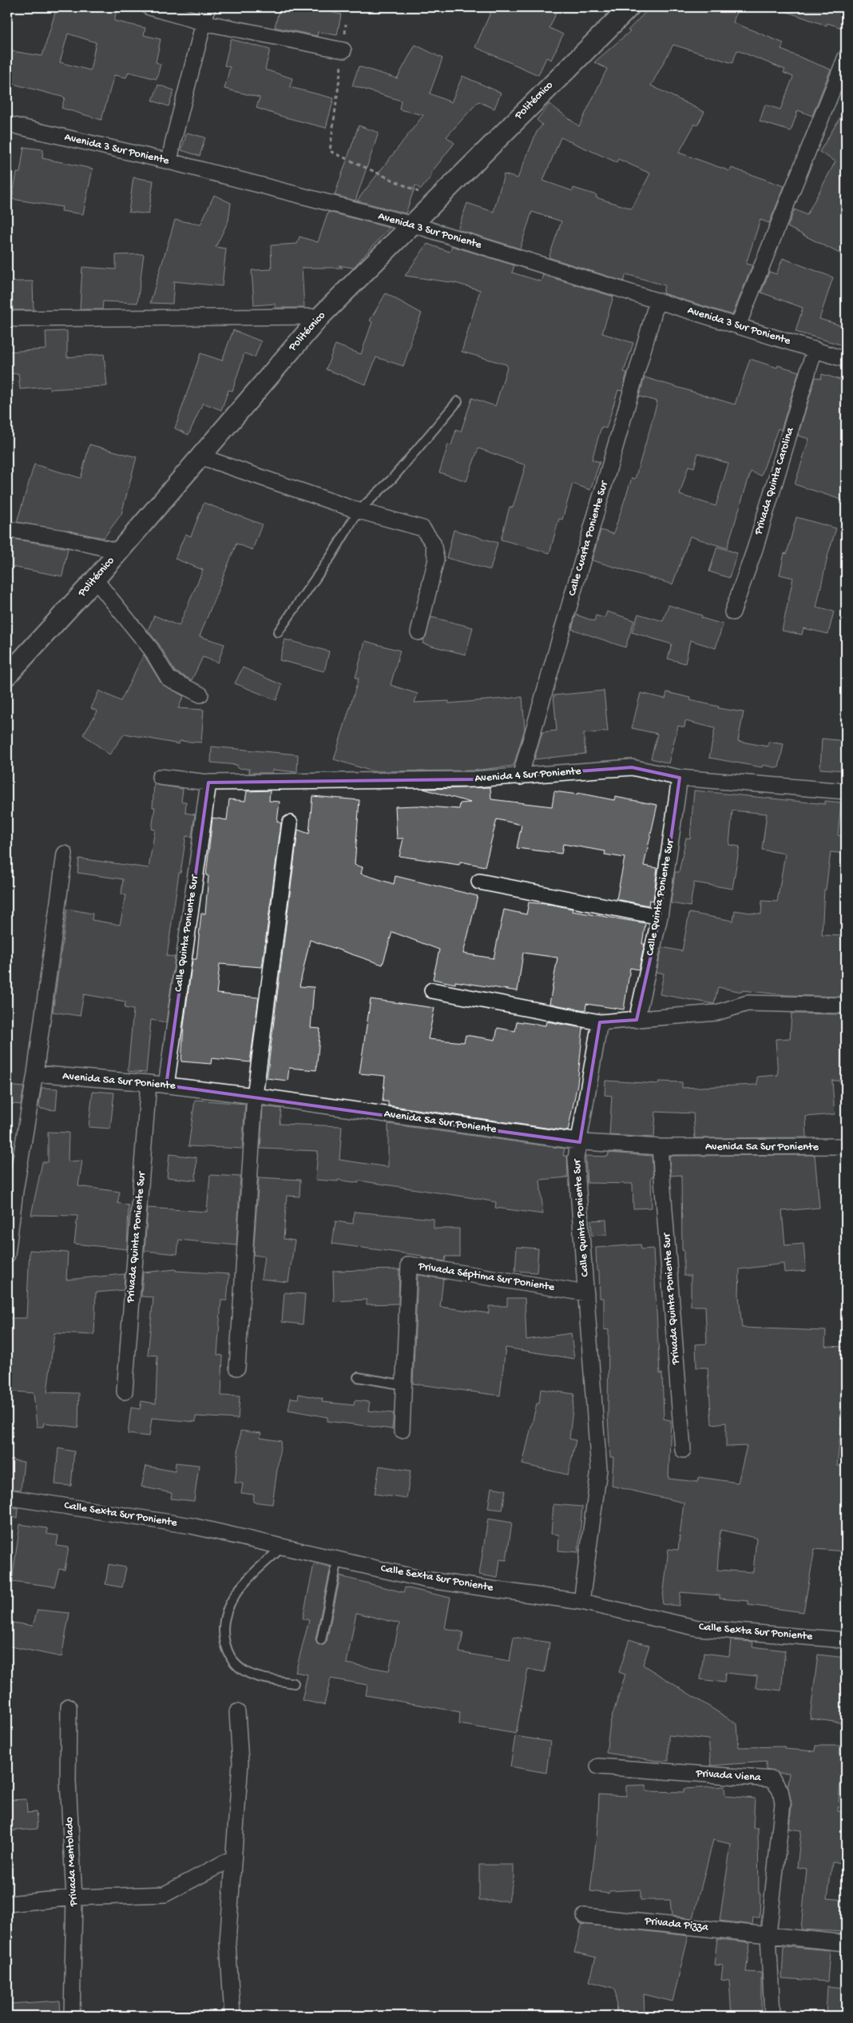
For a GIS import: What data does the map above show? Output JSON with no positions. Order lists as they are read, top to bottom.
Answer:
{
  "streets": {
    "street": [
      "Politécnico",
      "Avenida 3 Sur Poniente",
      "Privada Quinta Carolina",
      "Calle Cuarta Poniente Sur",
      "Avenida 4 Sur Poniente",
      "Calle Quinta Poniente Sur",
      "Avenida 5a Sur Poniente",
      "Privada Quinta Poniente Sur",
      "Privada Séptima Sur Poniente",
      "Calle Sexta Sur Poniente",
      "Privada Viena",
      "Privada Mentolado",
      "Privada Pizza"
    ]
  },
  "crossings": [
    ["Politécnico", "Avenida 3 Sur Poniente"],
    ["Avenida 3 Sur Poniente", "Privada Quinta Carolina"],
    ["Avenida 3 Sur Poniente", "Calle Cuarta Poniente Sur"],
    ["Calle Cuarta Poniente Sur", "Avenida 4 Sur Poniente"],
    ["Avenida 4 Sur Poniente", "Calle Quinta Poniente Sur"],
    ["Calle Quinta Poniente Sur", "Avenida 5a Sur Poniente"],
    ["Calle Quinta Poniente Sur", "Privada Séptima Sur Poniente"],
    ["Calle Quinta Poniente Sur", "Calle Sexta Sur Poniente"],
    ["Avenida 5a Sur Poniente", "Privada Quinta Poniente Sur"],
    ["Privada Viena", "Privada Pizza"]
  ]
}
